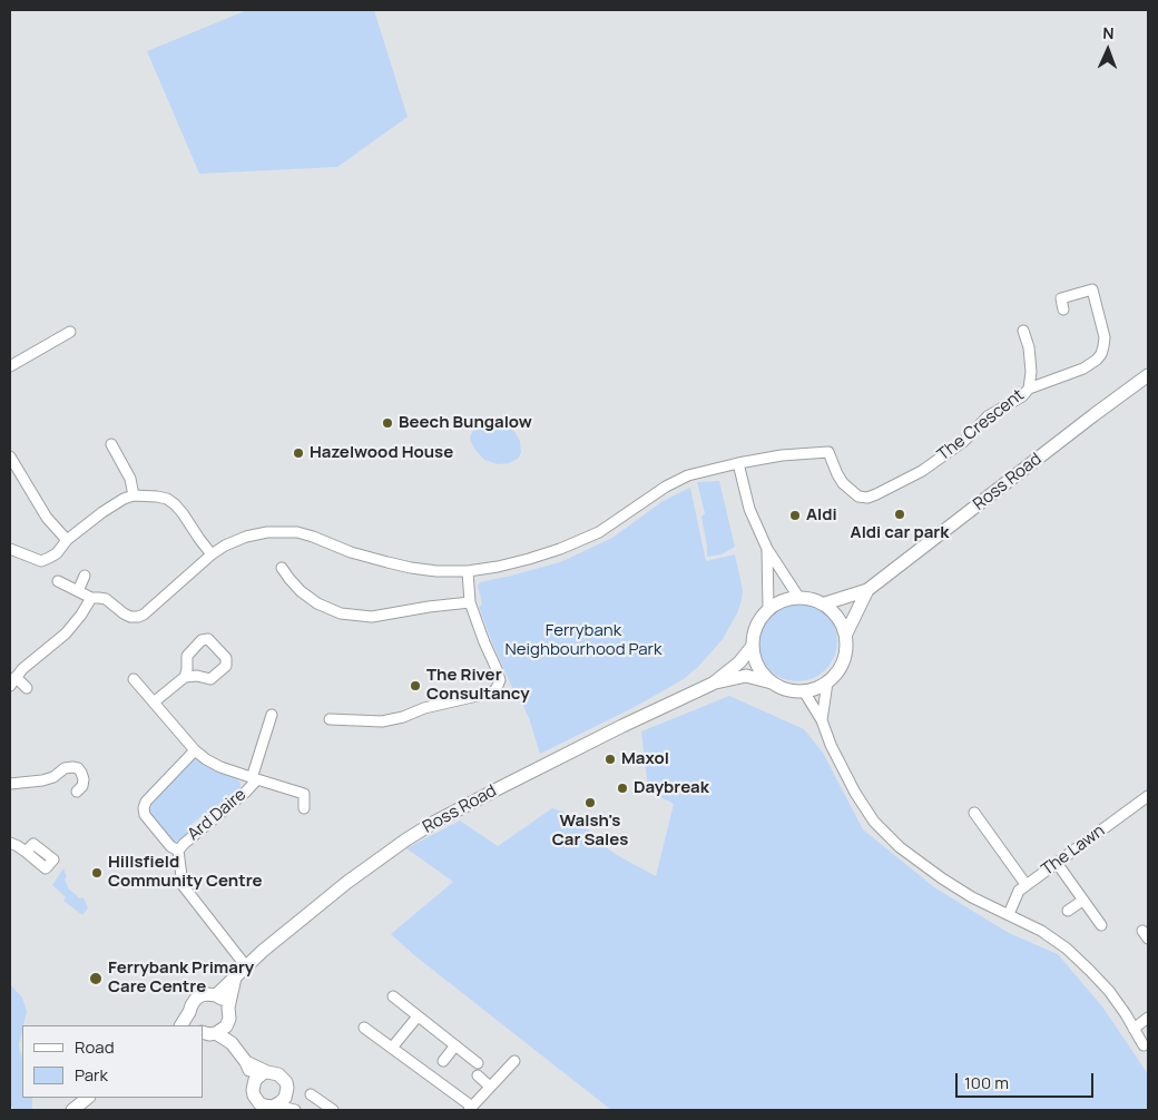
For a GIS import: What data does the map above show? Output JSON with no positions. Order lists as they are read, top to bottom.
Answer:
{
  "streets": {
    "main road": ["Ross Road"],
    "street": ["The Crescent", "Ard Daire", "The Lawn"]
  },
  "crossings": [
    ["Ross Road", "Ard Daire"]
  ],
  "parks": ["Ferrybank Neighbourhood Park"],
  "places": [
    "Beech Bungalow",
    "Hazelwood House",
    "Aldi car park",
    "Aldi",
    "The River Consultancy",
    "Maxol",
    "Daybreak",
    "Walsh's Car Sales",
    "Hillsfield Community Centre",
    "Ferrybank Primary Care Centre"
  ],
  "legend": ["Road", "Park"],
  "scale_bar": "100 m",
  "north": "top"
}
